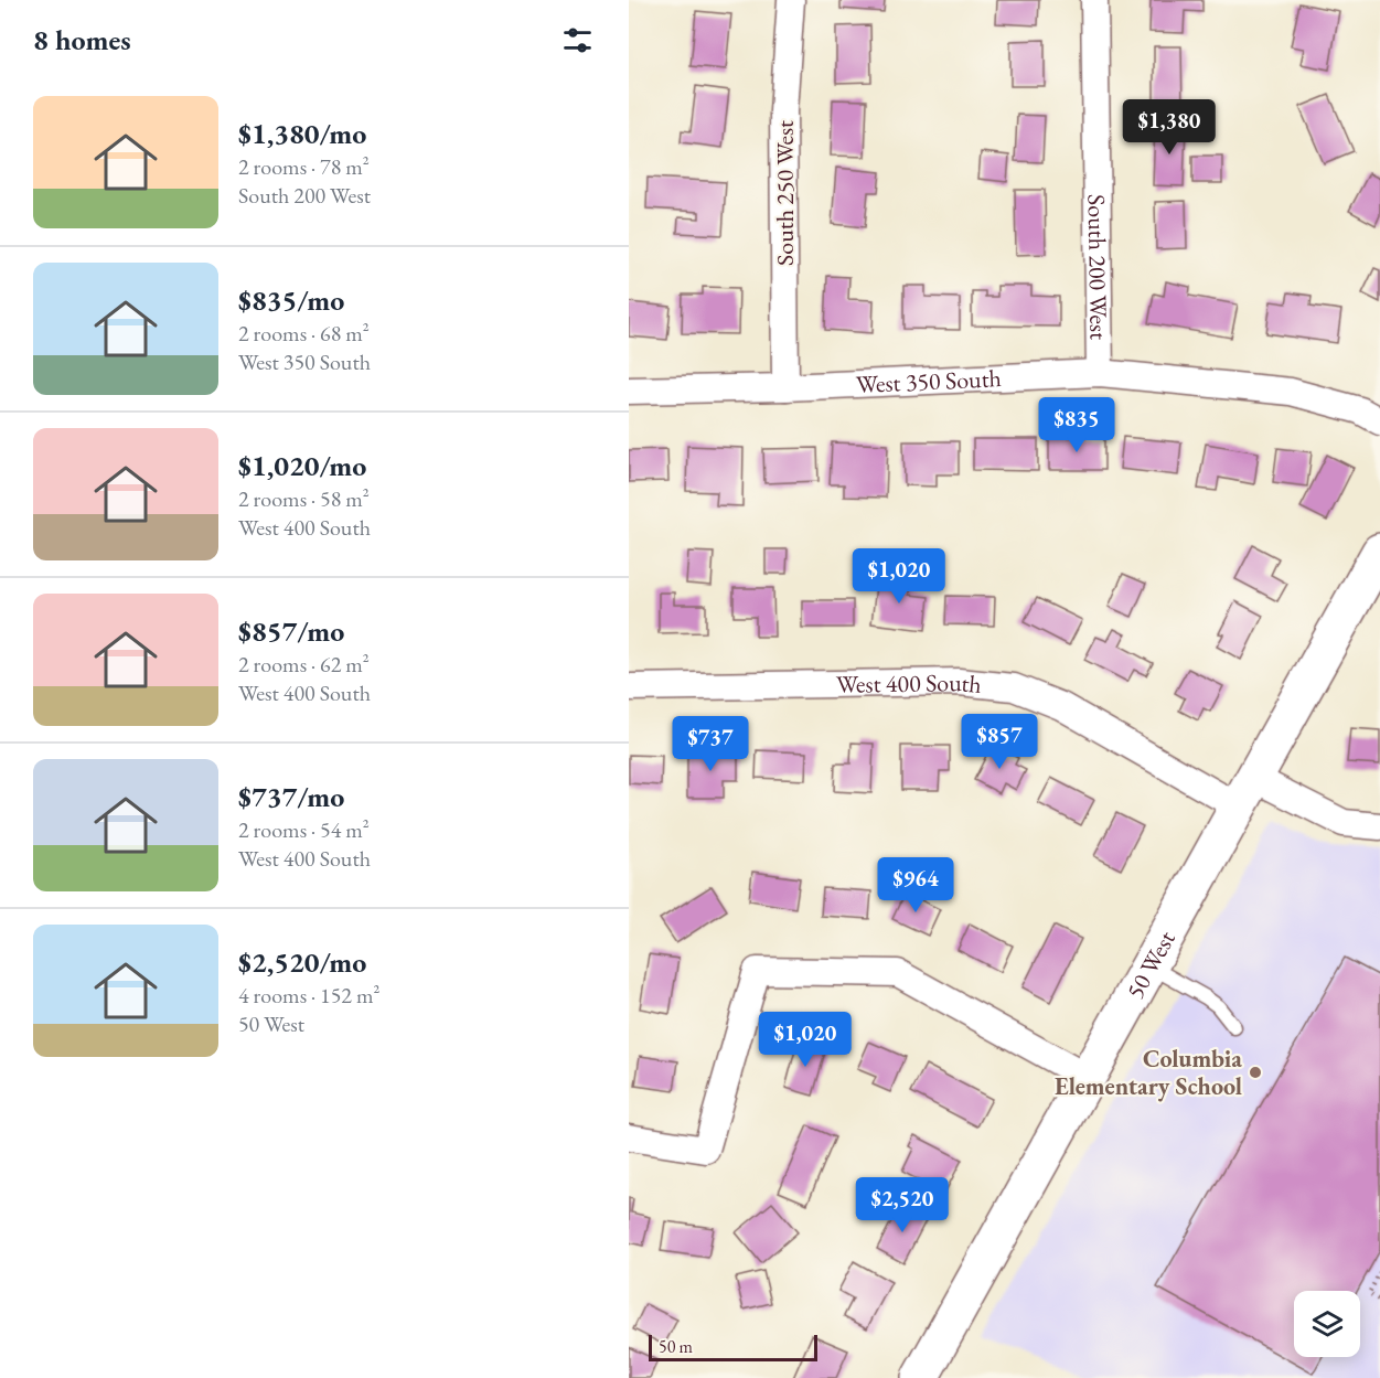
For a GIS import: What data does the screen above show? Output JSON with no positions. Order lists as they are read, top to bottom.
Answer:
{
  "streets": {
    "street": [
      "South 250 West",
      "South 200 West",
      "West 350 South",
      "West 400 South",
      "50 West"
    ]
  },
  "crossings": [
    ["South 250 West", "West 350 South"],
    ["South 200 West", "West 350 South"],
    ["West 400 South", "50 West"]
  ],
  "places": ["Columbia Elementary School"],
  "scale_bar": "50 m",
  "page": {
    "heading": "8 homes",
    "list": [
      {
        "name": "$1,380/mo",
        "note": "2 rooms · 78 m² · South 200 West"
      },
      {
        "name": "$835/mo",
        "note": "2 rooms · 68 m² · West 350 South"
      },
      {
        "name": "$1,020/mo",
        "note": "2 rooms · 58 m² · West 400 South"
      },
      {
        "name": "$857/mo",
        "note": "2 rooms · 62 m² · West 400 South"
      },
      {
        "name": "$737/mo",
        "note": "2 rooms · 54 m² · West 400 South"
      },
      {
        "name": "$2,520/mo",
        "note": "4 rooms · 152 m² · 50 West"
      }
    ],
    "price": [
      "$1,380",
      "$835",
      "$1,020",
      "$857",
      "$737",
      "$964",
      "$1,020",
      "$2,520"
    ],
    "scale": "50 m"
  }
}
